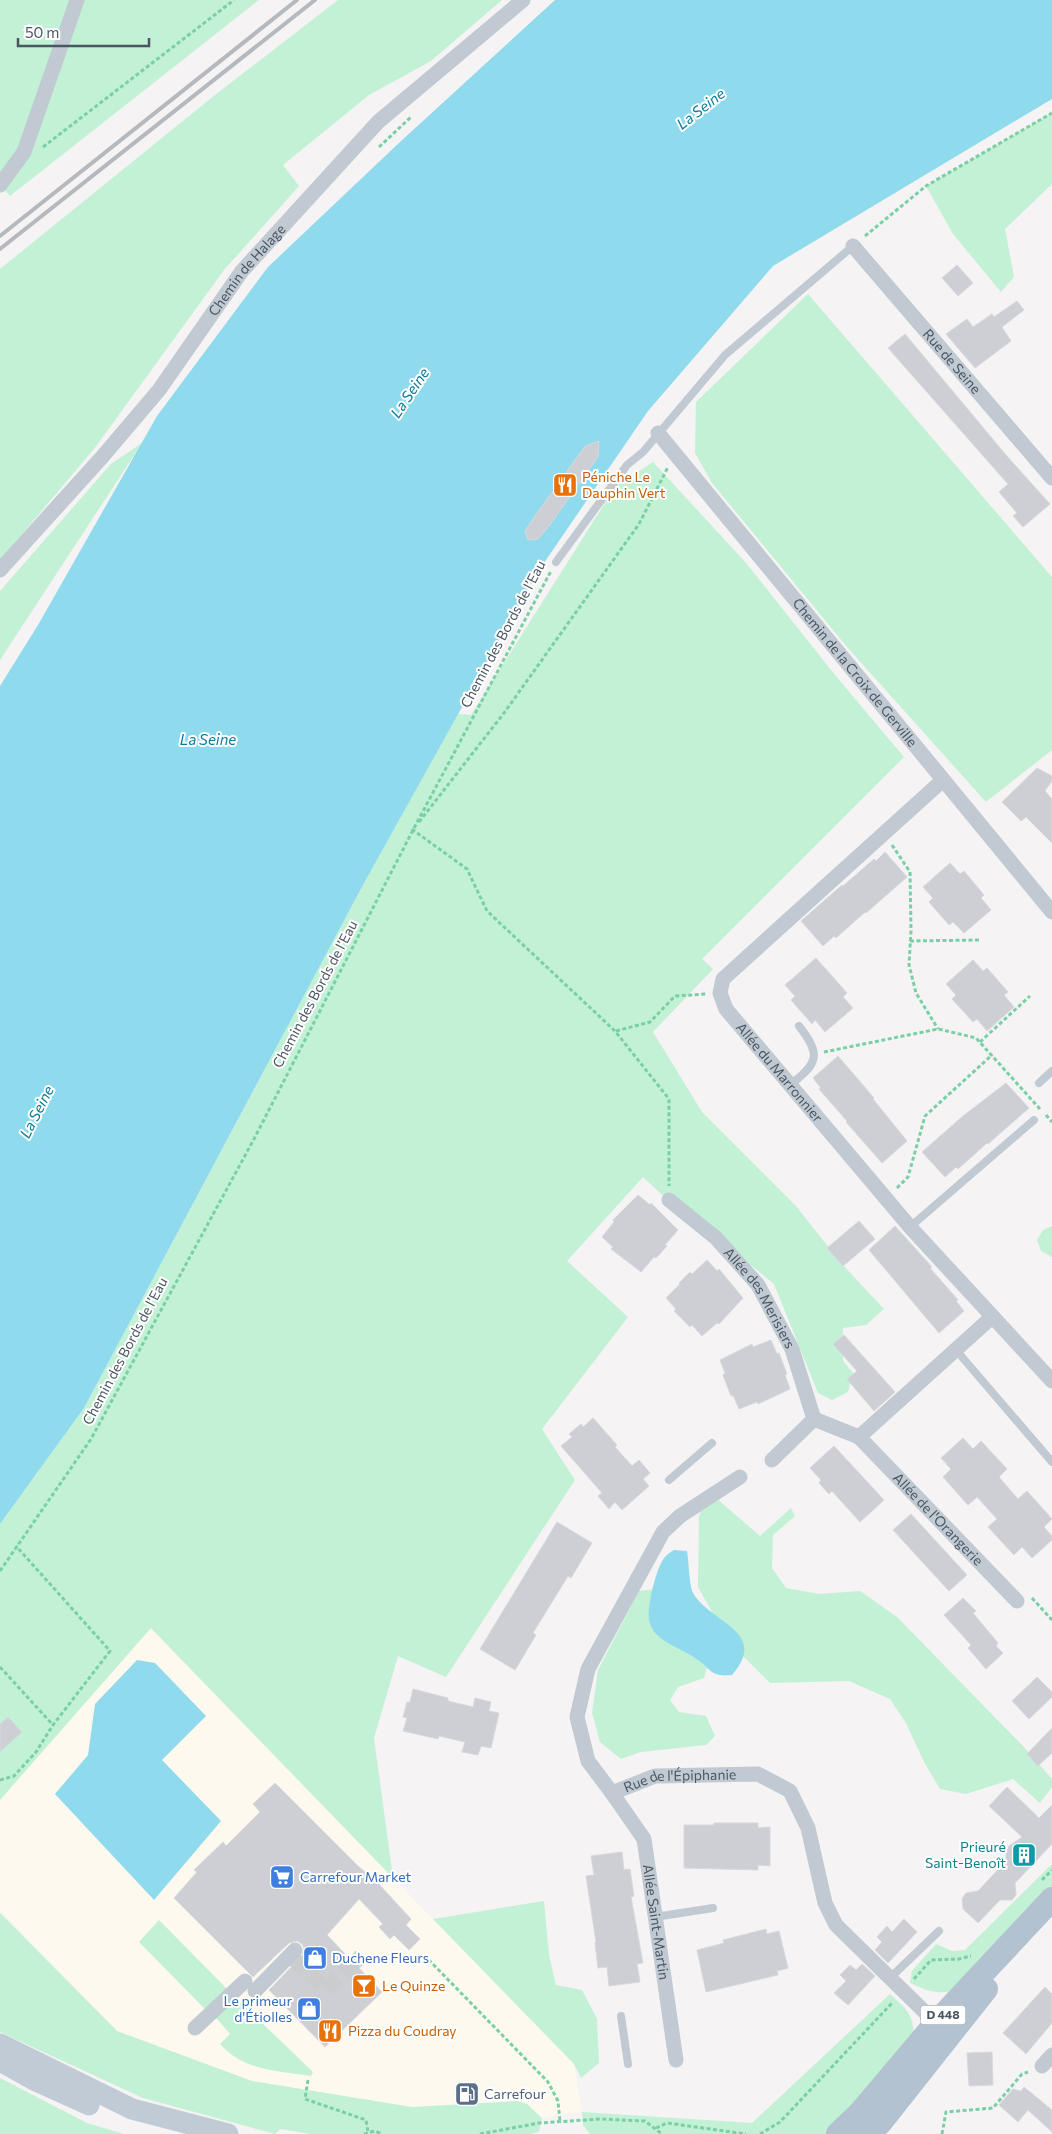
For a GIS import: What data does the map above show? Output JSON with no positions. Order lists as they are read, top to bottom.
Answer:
{
  "streets": {
    "main road": ["D 448"],
    "street": [
      "Chemin de Halage",
      "Rue de Seine",
      "Chemin de la Croix de Gerville",
      "Allée du Marronnier",
      "Allée des Merisiers",
      "Allée de l'Orangerie",
      "Rue de l'Épiphanie",
      "Allée Saint-Martin"
    ],
    "lane": ["Chemin des Bords de l’Eau"]
  },
  "crossings": [
    ["Rue de Seine", "Chemin des Bords de l’Eau"],
    ["Chemin des Bords de l’Eau", "Chemin de la Croix de Gerville"],
    ["Rue de l'Épiphanie", "Allée Saint-Martin"],
    ["Rue de l'Épiphanie", "D 448"]
  ],
  "water": ["La Seine"],
  "places": {
    "restaurant": ["Péniche Le Dauphin Vert", "Pizza du Coudray"],
    "building": ["Prieuré Saint-Benoît"],
    "supermarket": ["Carrefour Market"],
    "shop": ["Duchene Fleurs", "Le primeur d'Étiolles"],
    "bar": ["Le Quinze"],
    "fuel station": ["Carrefour"]
  },
  "scale_bar": "50 m"
}
